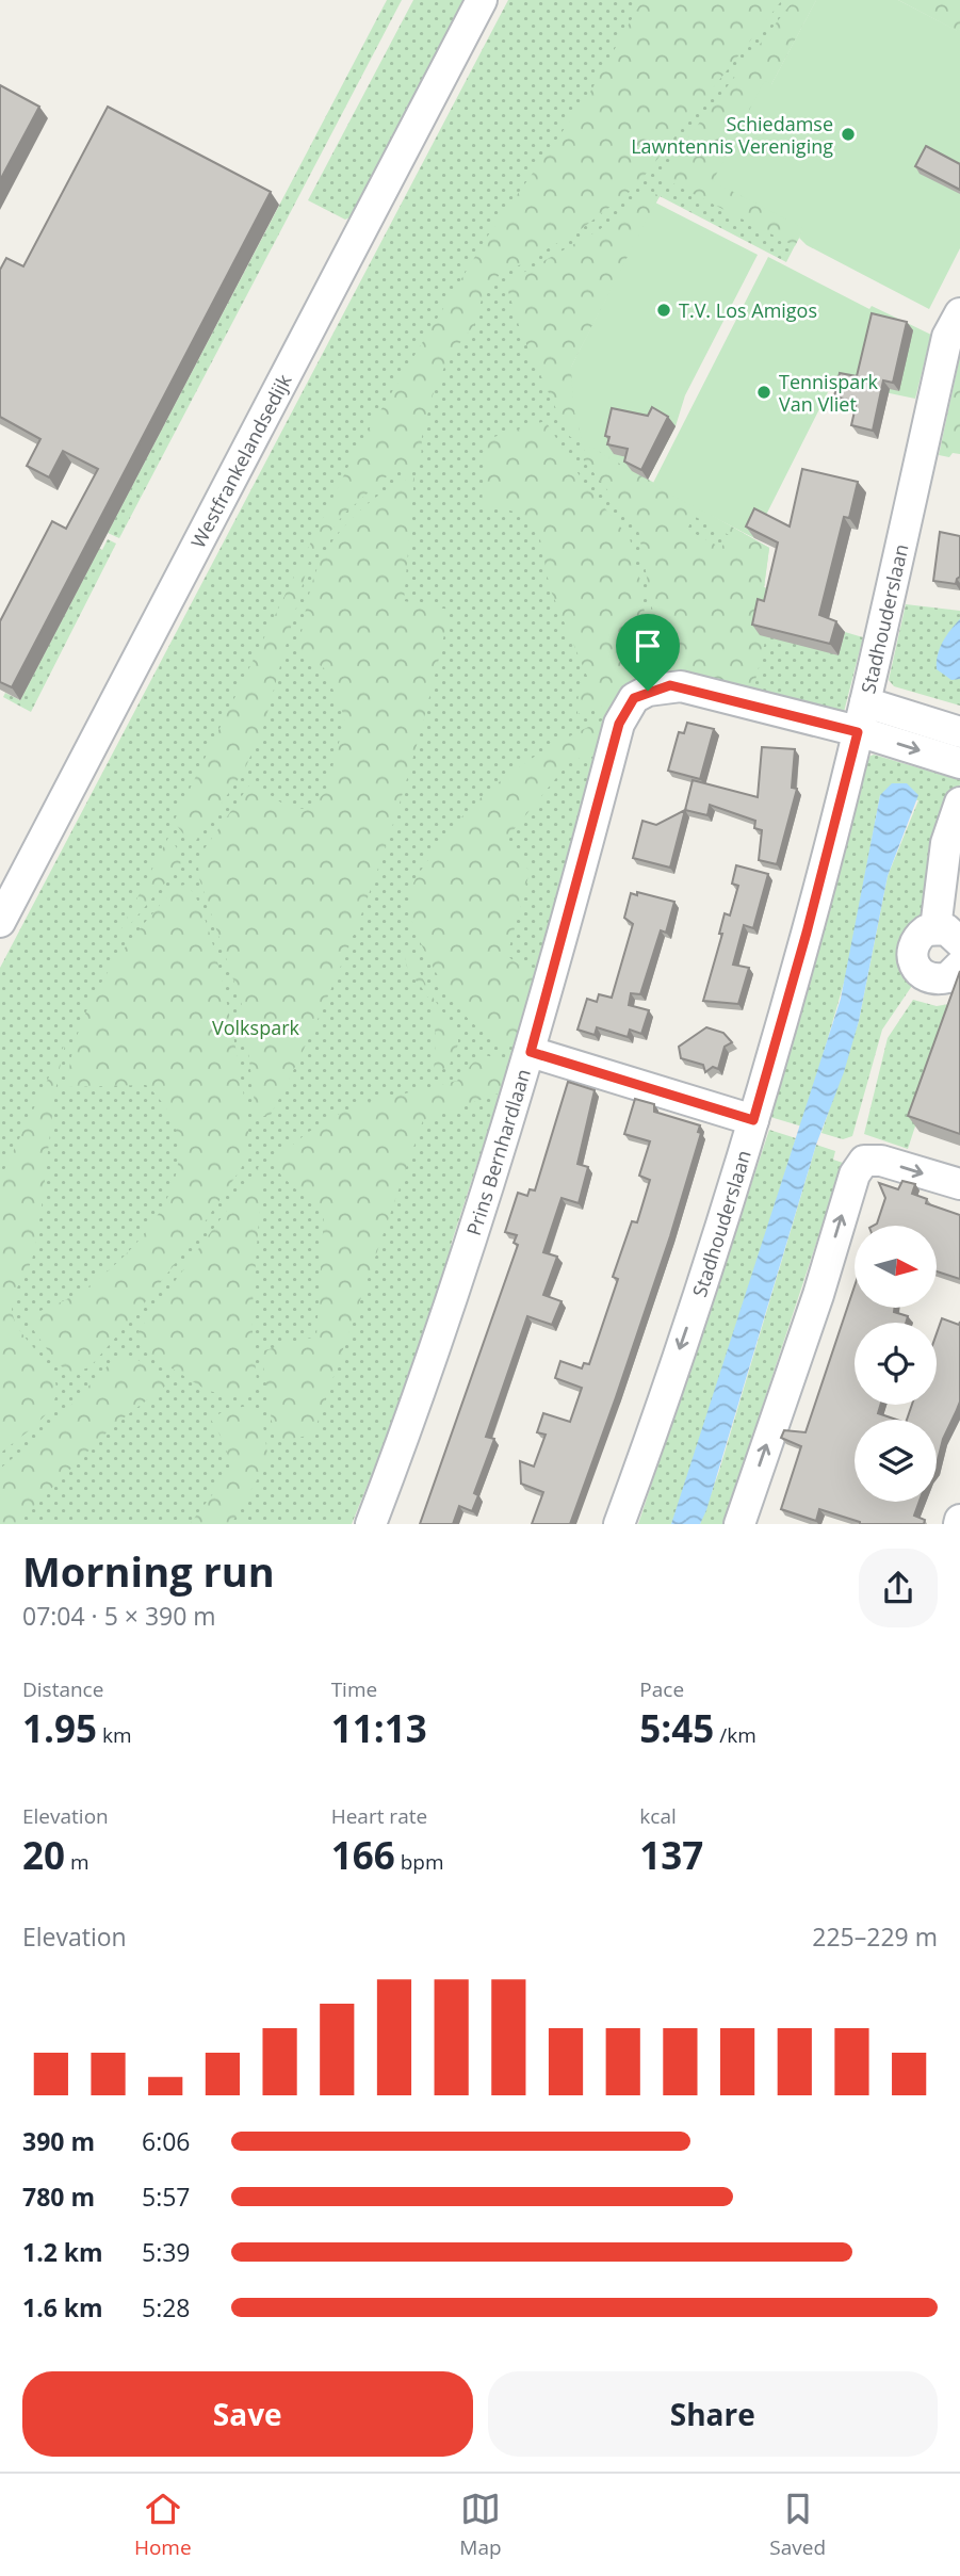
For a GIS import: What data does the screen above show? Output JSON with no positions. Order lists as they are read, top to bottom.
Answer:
{
  "streets": {
    "street": ["Westfrankelandsedijk", "Stadhouderslaan", "Prins Bernhardlaan"]
  },
  "crossings": [
    ["Stadhouderslaan", "Prins Bernhardlaan"]
  ],
  "parks": ["Volkspark"],
  "places": ["Schiedamse Lawntennis Vereniging", "T.V. Los Amigos", "Tennispark Van Vliet"],
  "north": "right",
  "page": {
    "heading": ["Morning run", "07:04 · 5 × 390 m"],
    "stats": [
      ["Distance", "1.95 km"],
      ["Time", "11:13"],
      ["Pace", "5:45 /km"],
      ["Elevation", "20 m"],
      ["Heart rate", "166 bpm"],
      ["kcal", "137"]
    ],
    "chart": ["Elevation", "225–229 m"],
    "list": [
      {
        "name": "390 m",
        "note": "6:06"
      },
      {
        "name": "780 m",
        "note": "5:57"
      },
      {
        "name": "1.2 km",
        "note": "5:39"
      },
      {
        "name": "1.6 km",
        "note": "5:28"
      }
    ],
    "buttons": ["Save", "Share"],
    "tabs": ["Home", "Map", "Saved"]
  }
}
